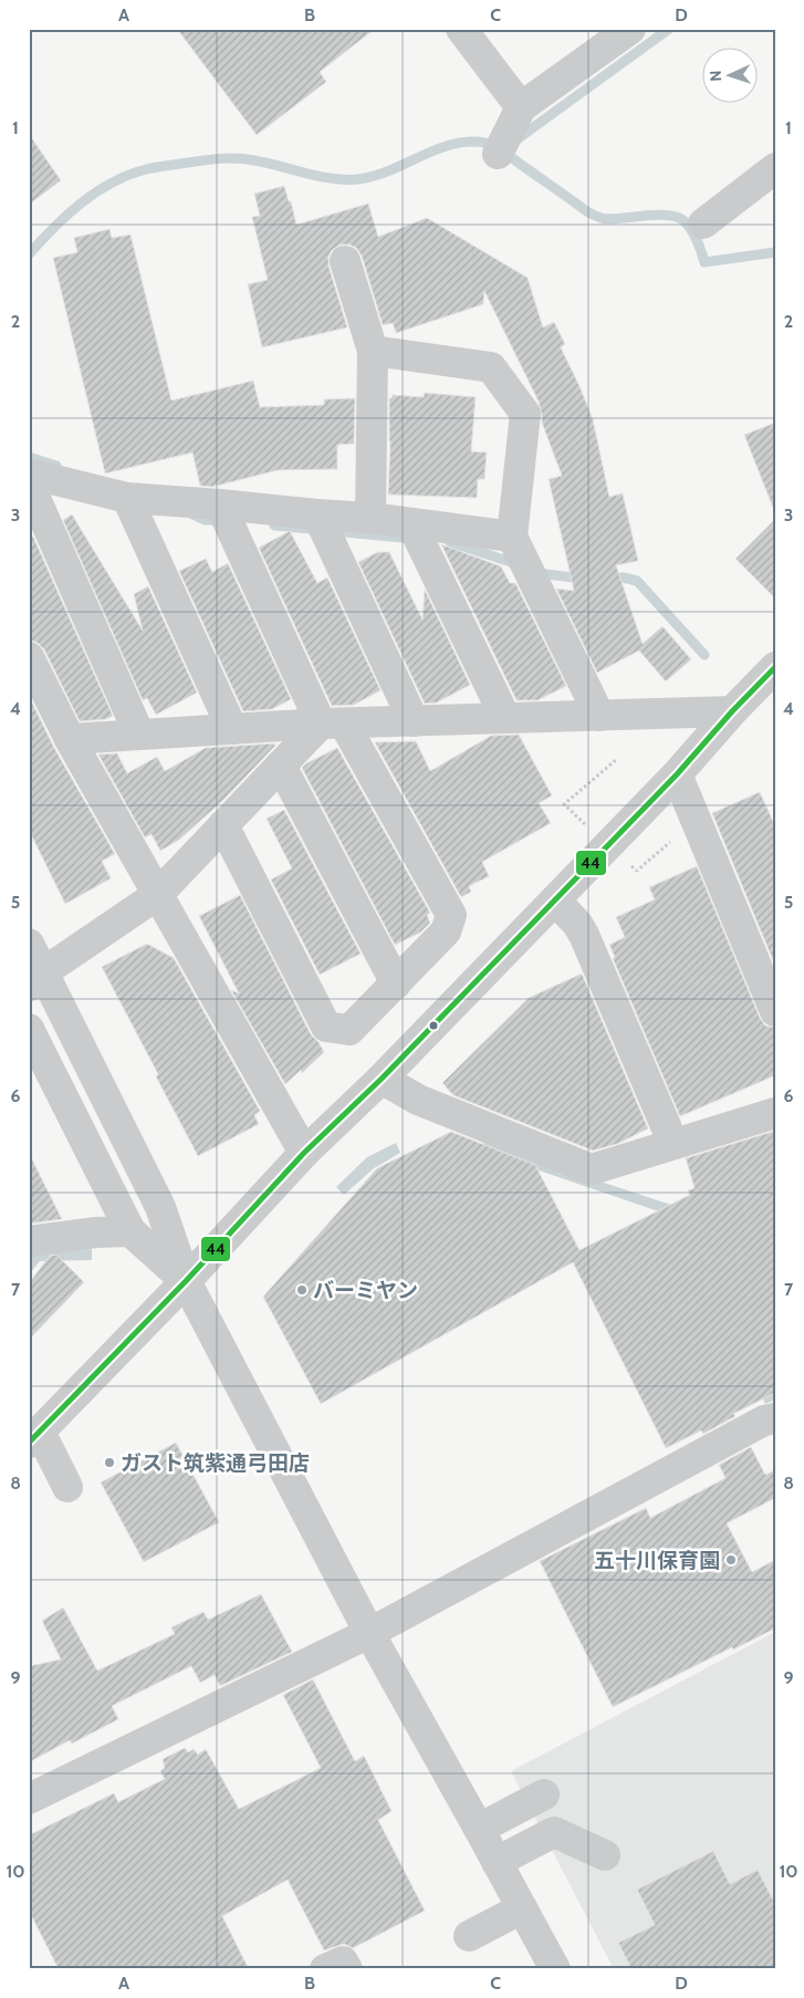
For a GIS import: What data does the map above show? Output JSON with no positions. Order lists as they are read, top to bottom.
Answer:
{
  "places": ["バーミヤン", "ガスト筑紫通弓田店", "五十川保育園"],
  "lines": ["transit line 44"],
  "north": "left",
  "grid": {
    "columns": [
      "A",
      "B",
      "C",
      "D"
    ],
    "rows": [
      "1",
      "2",
      "3",
      "4",
      "5",
      "6",
      "7",
      "8",
      "9",
      "10"
    ]
  }
}
